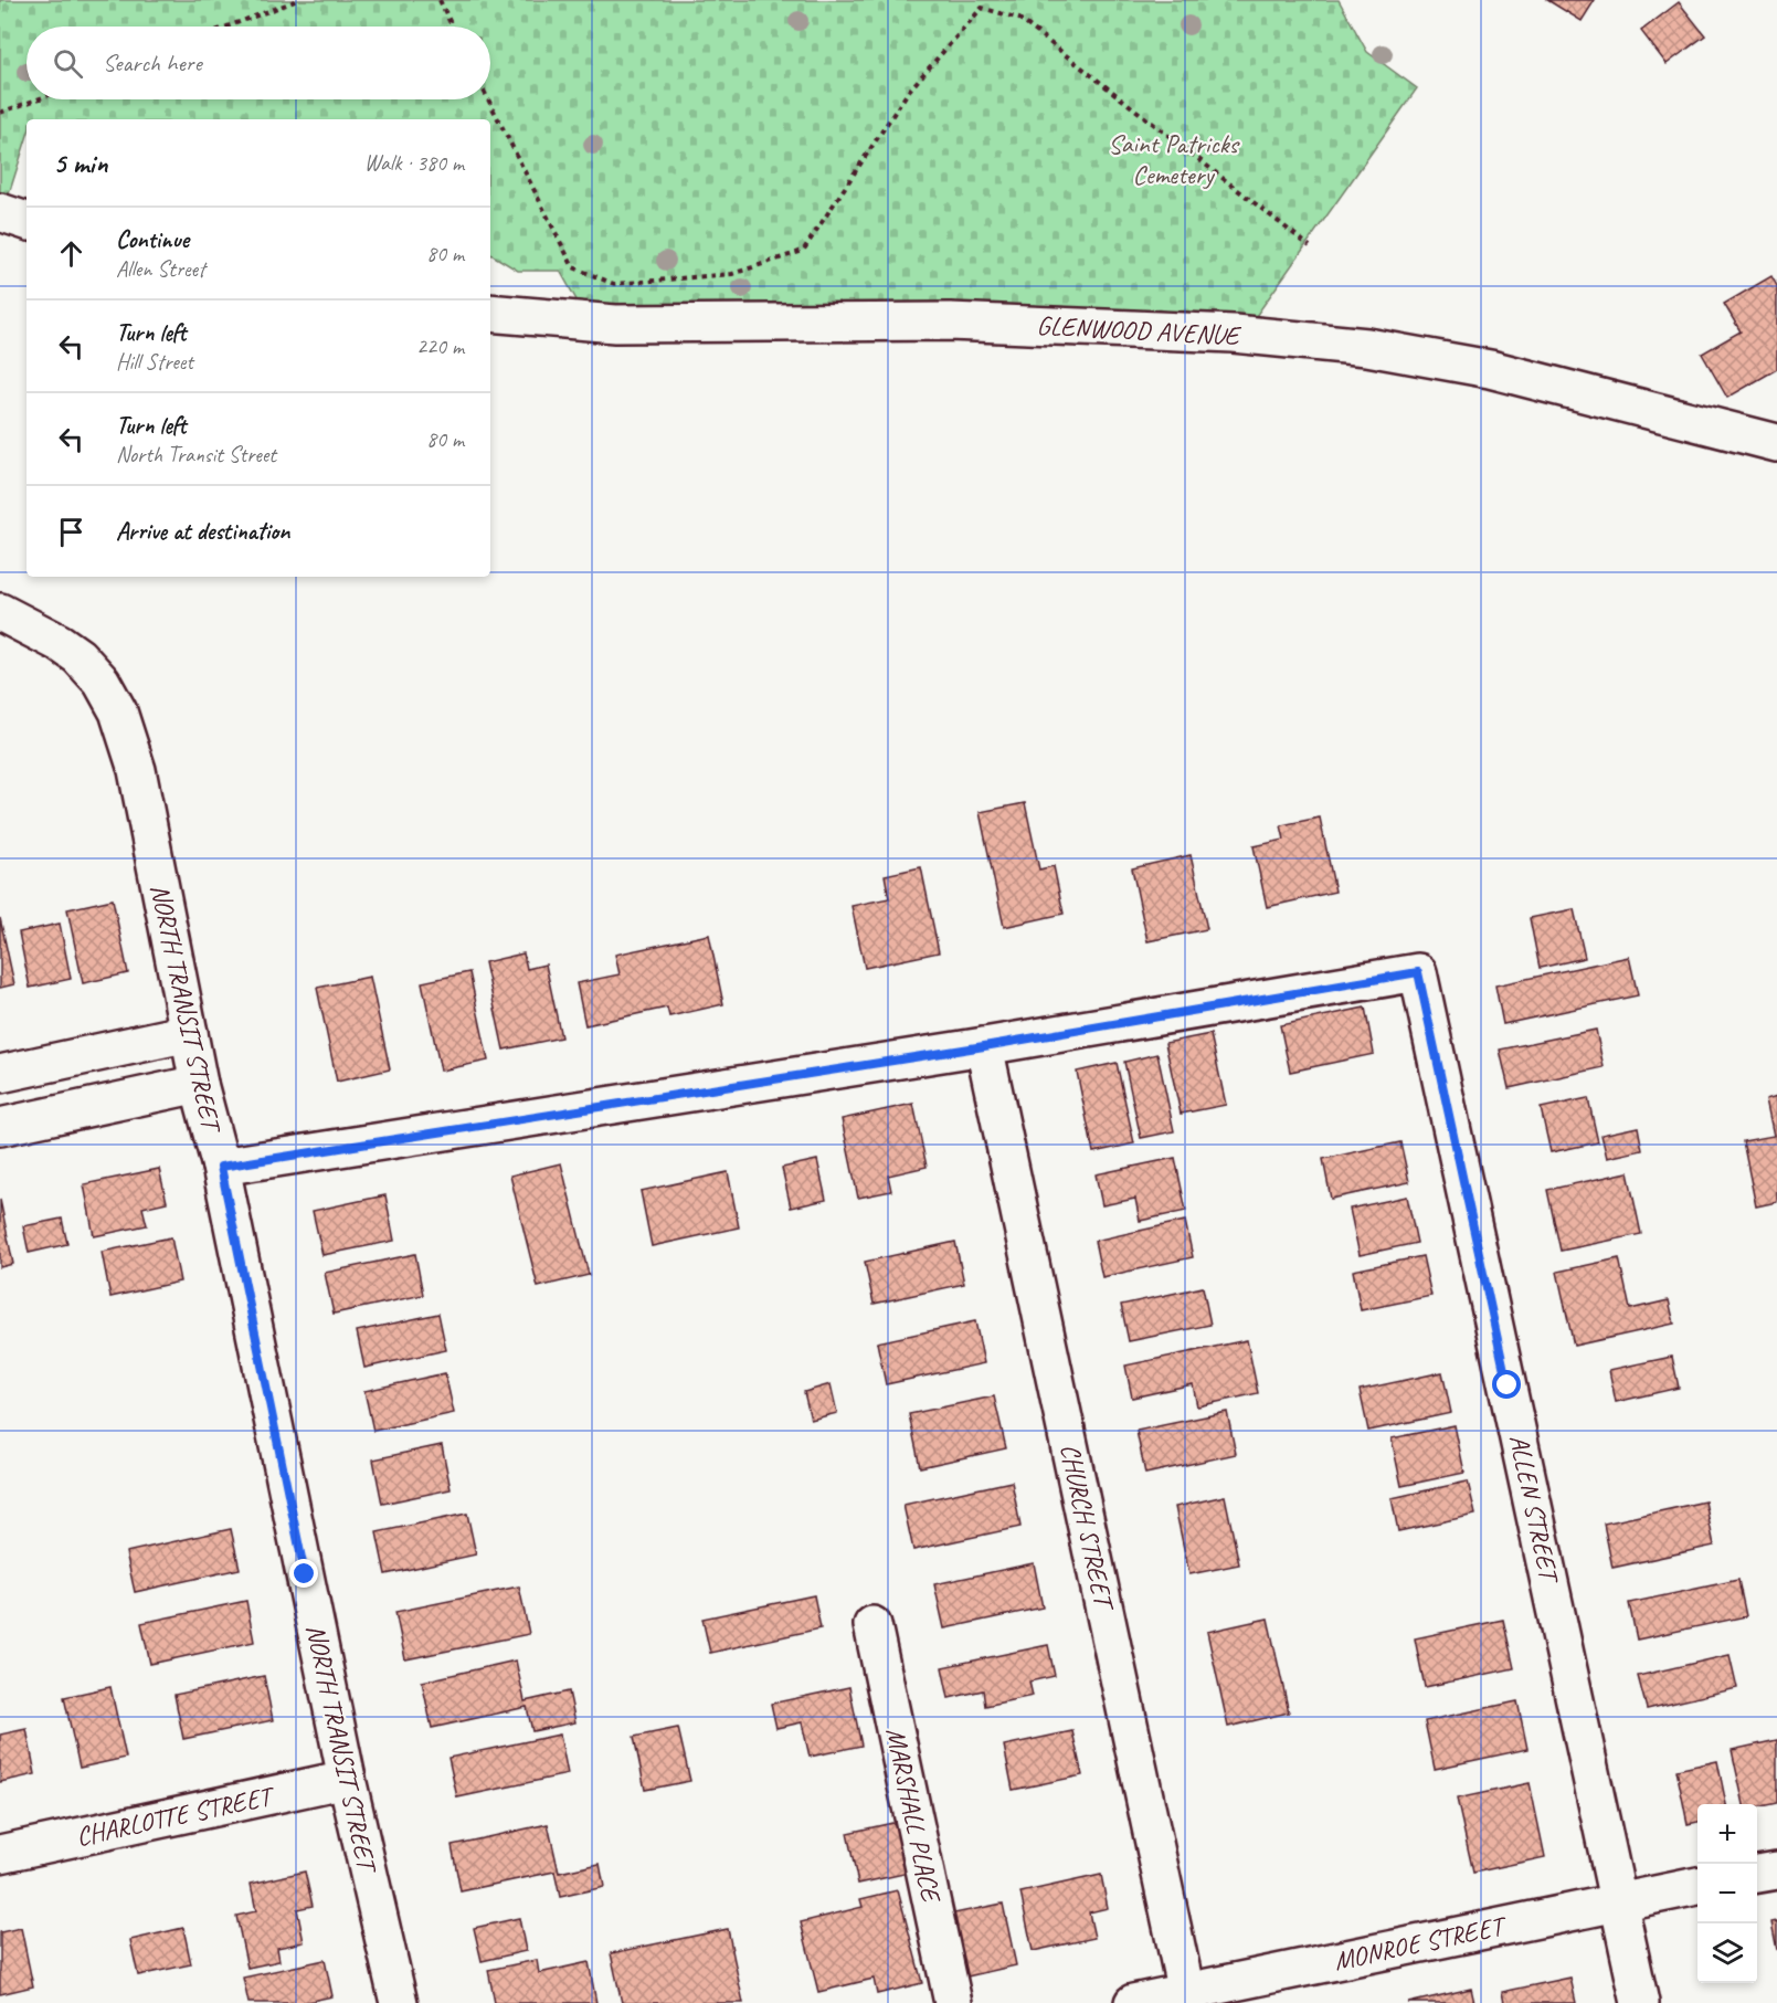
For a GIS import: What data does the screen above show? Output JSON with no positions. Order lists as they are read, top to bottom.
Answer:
{
  "streets": {
    "street": [
      "GLENWOOD AVENUE",
      "NORTH TRANSIT STREET",
      "ALLEN STREET",
      "CHURCH STREET",
      "MARSHALL PLACE",
      "CHARLOTTE STREET",
      "MONROE STREET"
    ]
  },
  "crossings": [
    ["NORTH TRANSIT STREET", "CHARLOTTE STREET"],
    ["ALLEN STREET", "CHURCH STREET"],
    ["ALLEN STREET", "MONROE STREET"],
    ["CHURCH STREET", "MONROE STREET"]
  ],
  "parks": ["Saint Patricks Cemetery"],
  "page": {
    "search": "Search here",
    "heading": ["5 min", "Walk · 380 m"],
    "list": [
      ["Continue", "Allen Street", "80 m"],
      ["Turn left", "Hill Street", "220 m"],
      ["Turn left", "North Transit Street", "80 m"],
      "Arrive at destination"
    ],
    "map_buttons": ["+", "−"]
  }
}
